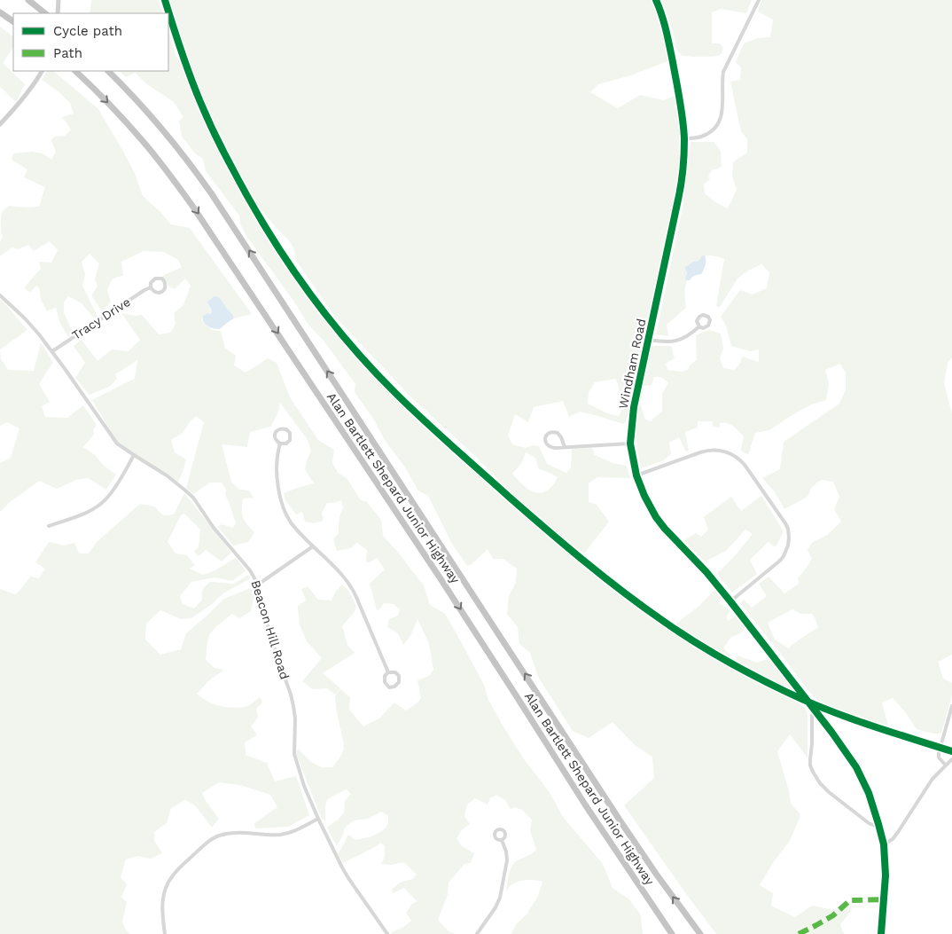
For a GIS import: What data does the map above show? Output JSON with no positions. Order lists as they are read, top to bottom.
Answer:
{
  "streets": {
    "highway": ["Alan Bartlett Shepard Junior Highway"],
    "street": ["Tracy Drive", "Windham Road", "Beacon Hill Road"]
  },
  "crossings": [
    ["Tracy Drive", "Beacon Hill Road"]
  ],
  "legend": ["Cycle path", "Path"]
}
